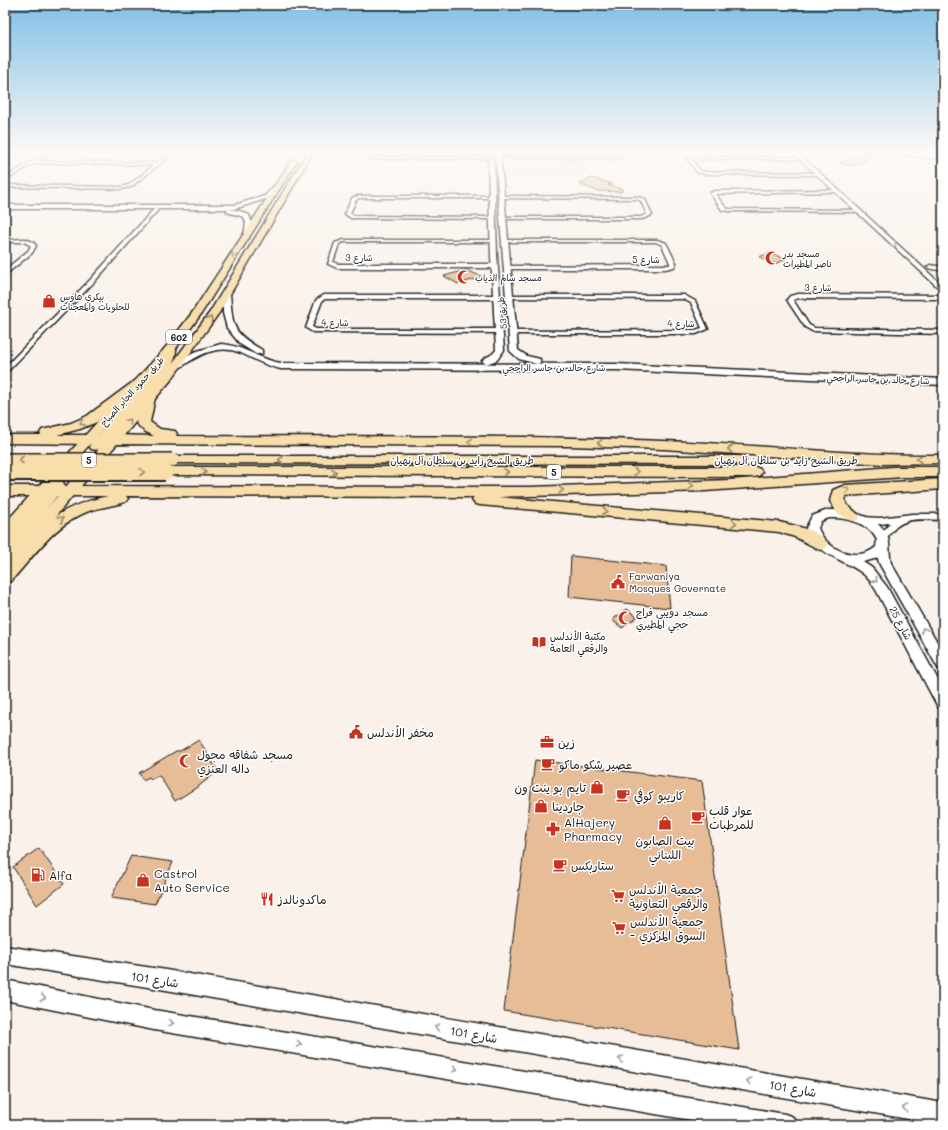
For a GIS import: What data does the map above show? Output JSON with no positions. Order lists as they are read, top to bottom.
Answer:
{
  "streets": {
    "highway": ["5", "طريق الشيخ زايد بن سلطان آل نهيان"],
    "main road": ["602", "طريق حمود الجابر الصباح"],
    "street": [
      "شارع 3",
      "شارع 5",
      "طريق 53",
      "شارع 4",
      "شارع خالد بن جاسر الراجحي",
      "شارع 25",
      "شارع 101"
    ]
  },
  "crossings": [
    ["شارع 3", "طريق 53"],
    ["شارع 5", "طريق 53"],
    ["طريق 53", "شارع 4"],
    ["602", "طريق حمود الجابر الصباح"],
    ["شارع خالد بن جاسر الراجحي", "طريق حمود الجابر الصباح"]
  ],
  "places": {
    "mosque": [
      "مسجد بدر ناصر المطيرات",
      "مسجد سالم الذياب",
      "مسجد دويبي فراج حجي المطيري",
      "مسجد شفاقه مجول داله العنزي"
    ],
    "shop": [
      "بيكري هاوس للحلويات والمعجنات",
      "تايم بو ينت ون",
      "جاردينا",
      "بيت الصابون اللبناني",
      "Castrol Auto Service"
    ],
    "public building": ["Farwaniya Mosques Governate", "مخفر الأندلس"],
    "library": ["مكتبة الأندلس والرقعي العامة"],
    "office": ["زين"],
    "cafe": [
      "عصير شكو ماكو",
      "كاريبو كوفي",
      "عوار قلب للمرطبات",
      "ستاربكس"
    ],
    "pharmacy": ["AlHajery Pharmacy"],
    "fuel station": ["Alfa"],
    "supermarket": ["جمعية الأندلس والرقعي التعاونية", "جمعية الأندلس - السوق المركزي"],
    "restaurant": ["ماكدونالدز"]
  }
}
